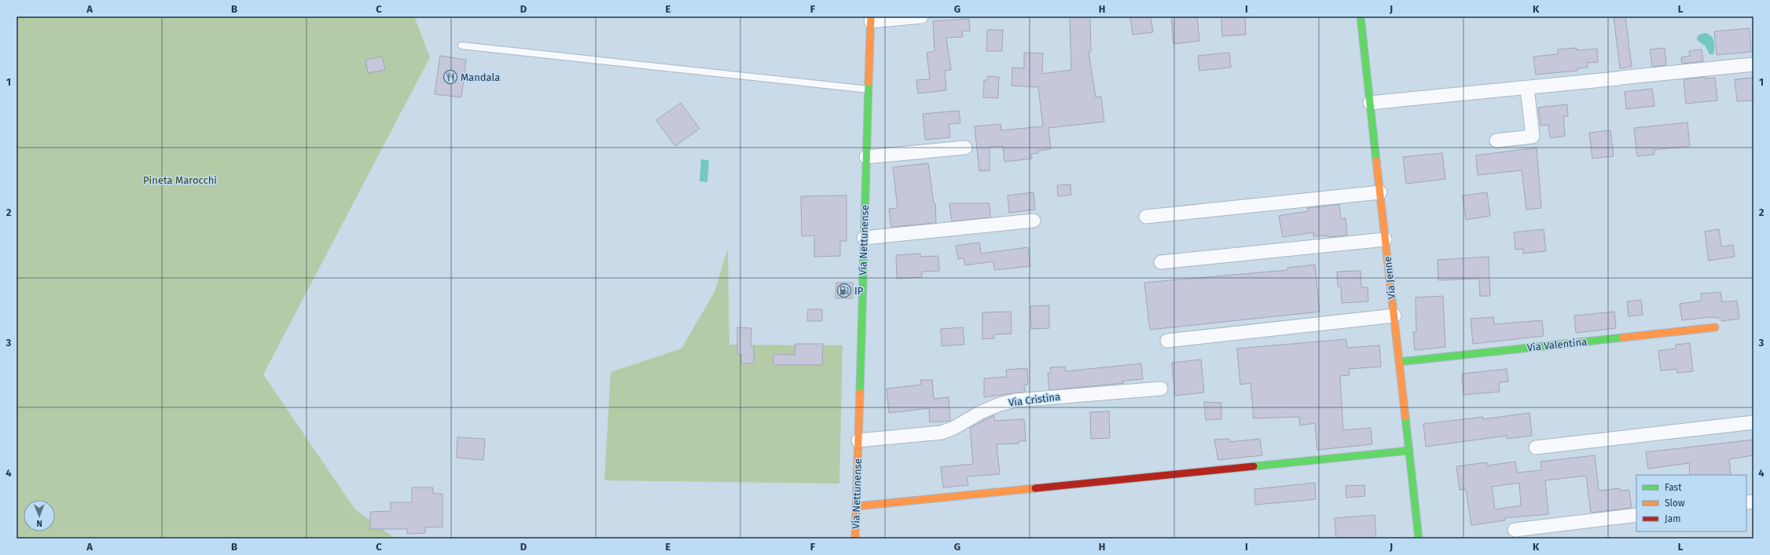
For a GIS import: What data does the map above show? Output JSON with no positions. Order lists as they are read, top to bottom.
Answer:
{
  "streets": {
    "street": [
      "Via Nettunense",
      "Via Jenne",
      "Via Valentina",
      "Via Cristina"
    ]
  },
  "crossings": [
    ["Via Nettunense", "Via Cristina"],
    ["Via Jenne", "Via Valentina"]
  ],
  "parks": ["Pineta Marocchi"],
  "places": {
    "restaurant": ["Mandala"],
    "fuel station": ["IP"]
  },
  "legend": ["Fast", "Slow", "Jam"],
  "north": "bottom",
  "grid": {
    "columns": [
      "A",
      "B",
      "C",
      "D",
      "E",
      "F",
      "G",
      "H",
      "I",
      "J",
      "K",
      "L"
    ],
    "rows": [
      "1",
      "2",
      "3",
      "4"
    ]
  }
}
